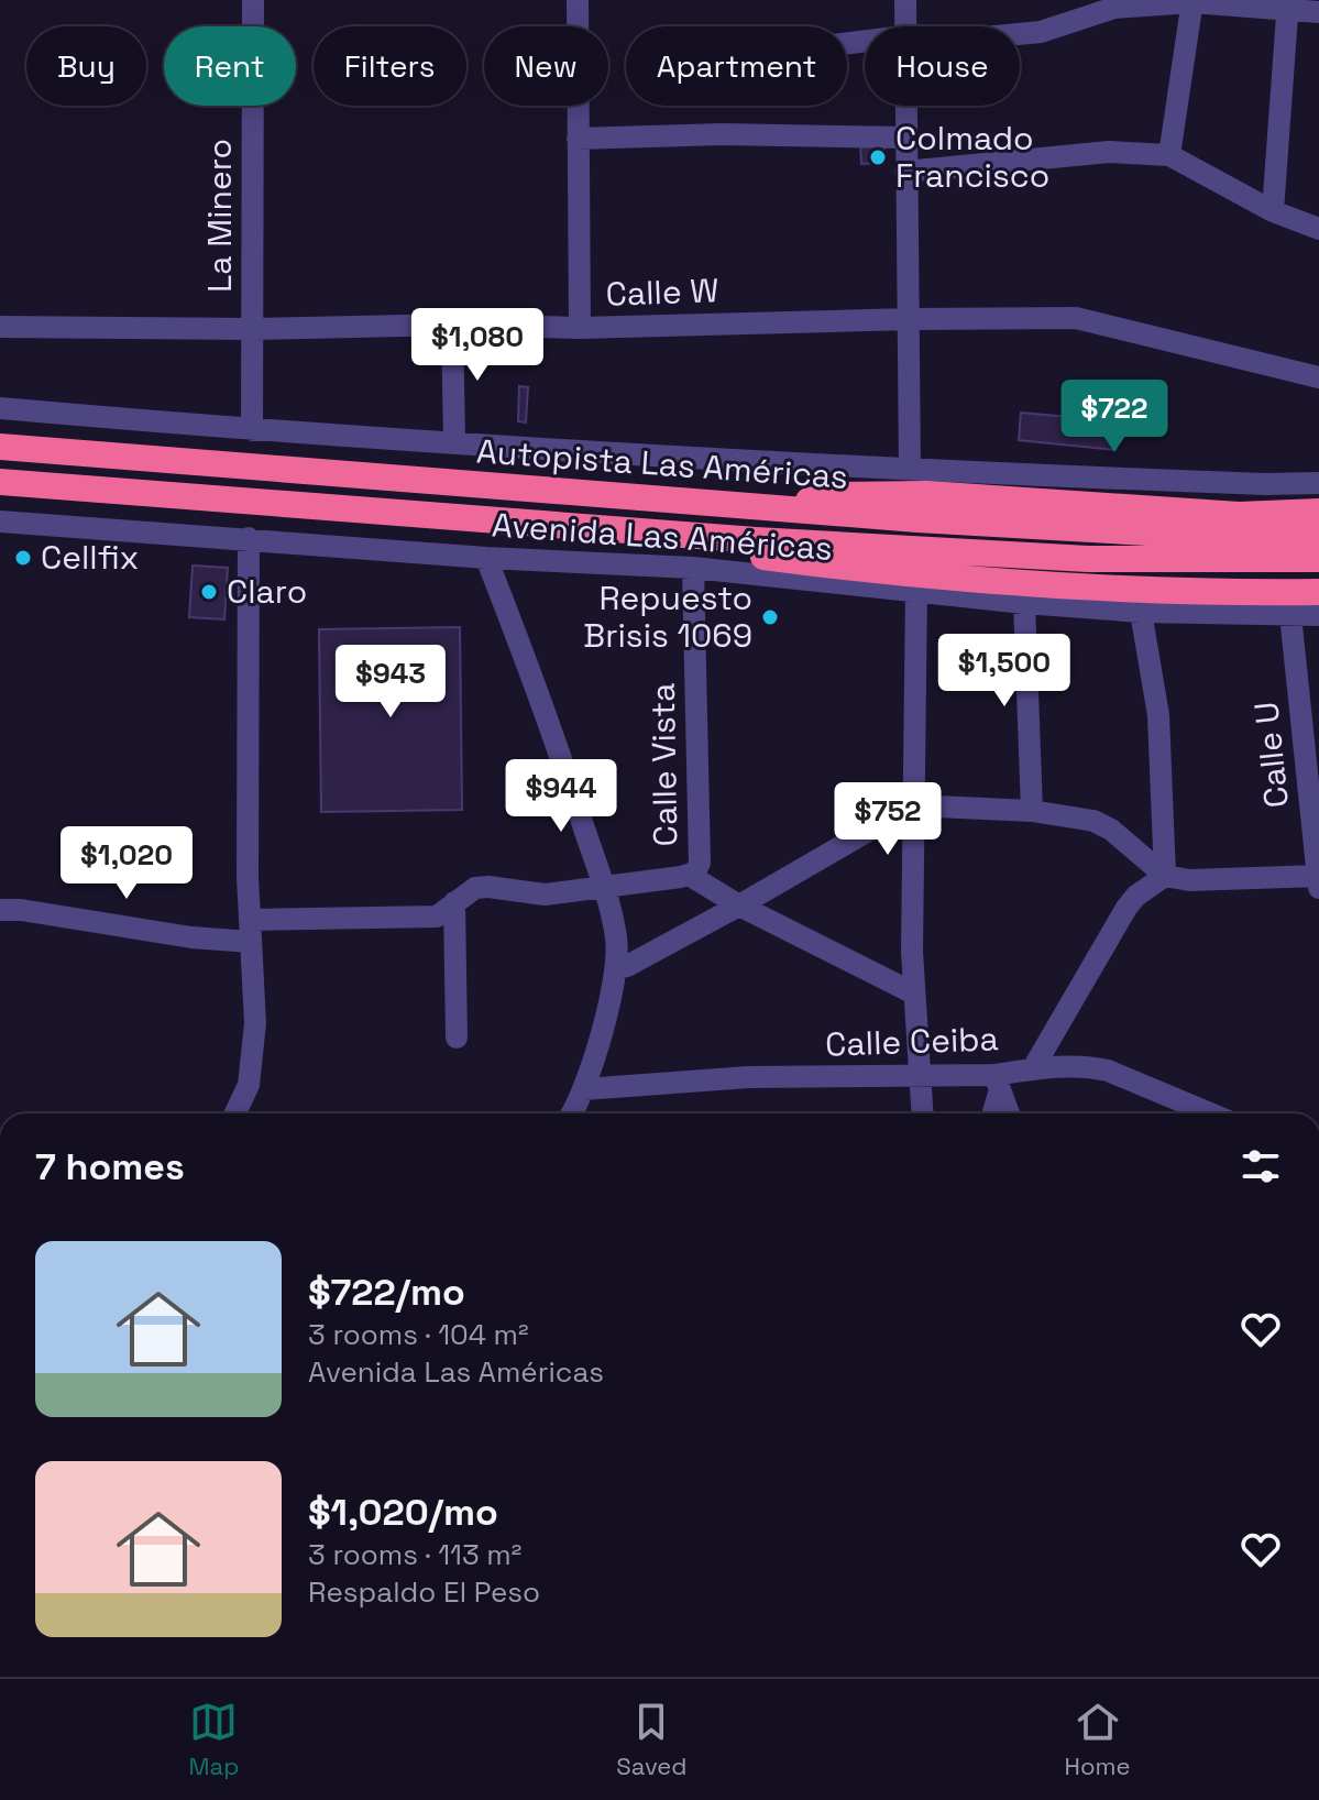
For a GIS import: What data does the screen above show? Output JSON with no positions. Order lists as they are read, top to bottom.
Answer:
{
  "streets": {
    "highway": ["Autopista Las Américas"],
    "street": [
      "La Minero",
      "Calle W",
      "Avenida Las Américas",
      "Calle U",
      "Calle Vista",
      "Calle Ceiba"
    ]
  },
  "crossings": [
    ["La Minero", "Calle W"],
    ["Avenida Las Américas", "Calle U"],
    ["Avenida Las Américas", "Calle Vista"]
  ],
  "places": [
    "Colmado Francisco",
    "Cellfix",
    "Claro",
    "Repuesto Brisis 1069"
  ],
  "page": {
    "chip": [
      "Buy",
      "Rent",
      "Filters",
      "New",
      "Apartment",
      "House"
    ],
    "price": [
      "$1,080",
      "$722",
      "$1,500",
      "$943",
      "$944",
      "$752",
      "$1,020"
    ],
    "heading": "7 homes",
    "list": [
      {
        "name": "$722/mo",
        "note": "3 rooms · 104 m² · Avenida Las Américas"
      },
      {
        "name": "$1,020/mo",
        "note": "3 rooms · 113 m² · Respaldo El Peso"
      }
    ],
    "tabs": ["Map", "Saved", "Home"]
  }
}
